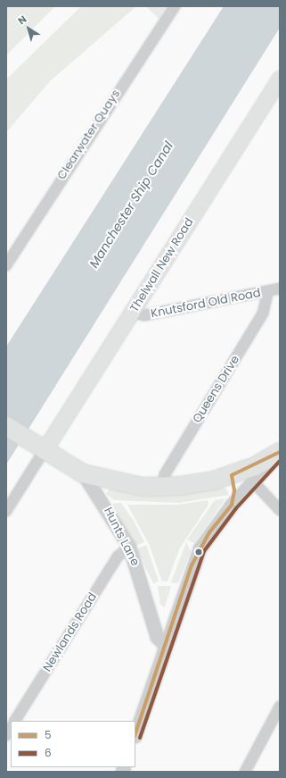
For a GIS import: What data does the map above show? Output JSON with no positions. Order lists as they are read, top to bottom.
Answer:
{
  "streets": {
    "main road": ["Thelwall New Road"],
    "street": [
      "Clearwater Quays",
      "Knutsford Old Road",
      "Queens Drive",
      "Hunts Lane",
      "Newlands Road"
    ]
  },
  "crossings": [
    ["Thelwall New Road", "Knutsford Old Road"],
    ["Knutsford Old Road", "Queens Drive"],
    ["Hunts Lane", "Newlands Road"]
  ],
  "water": ["Manchester Ship Canal"],
  "lines": ["transit line 5", "transit line 6"],
  "legend": ["5", "6"],
  "north": "top left"
}
